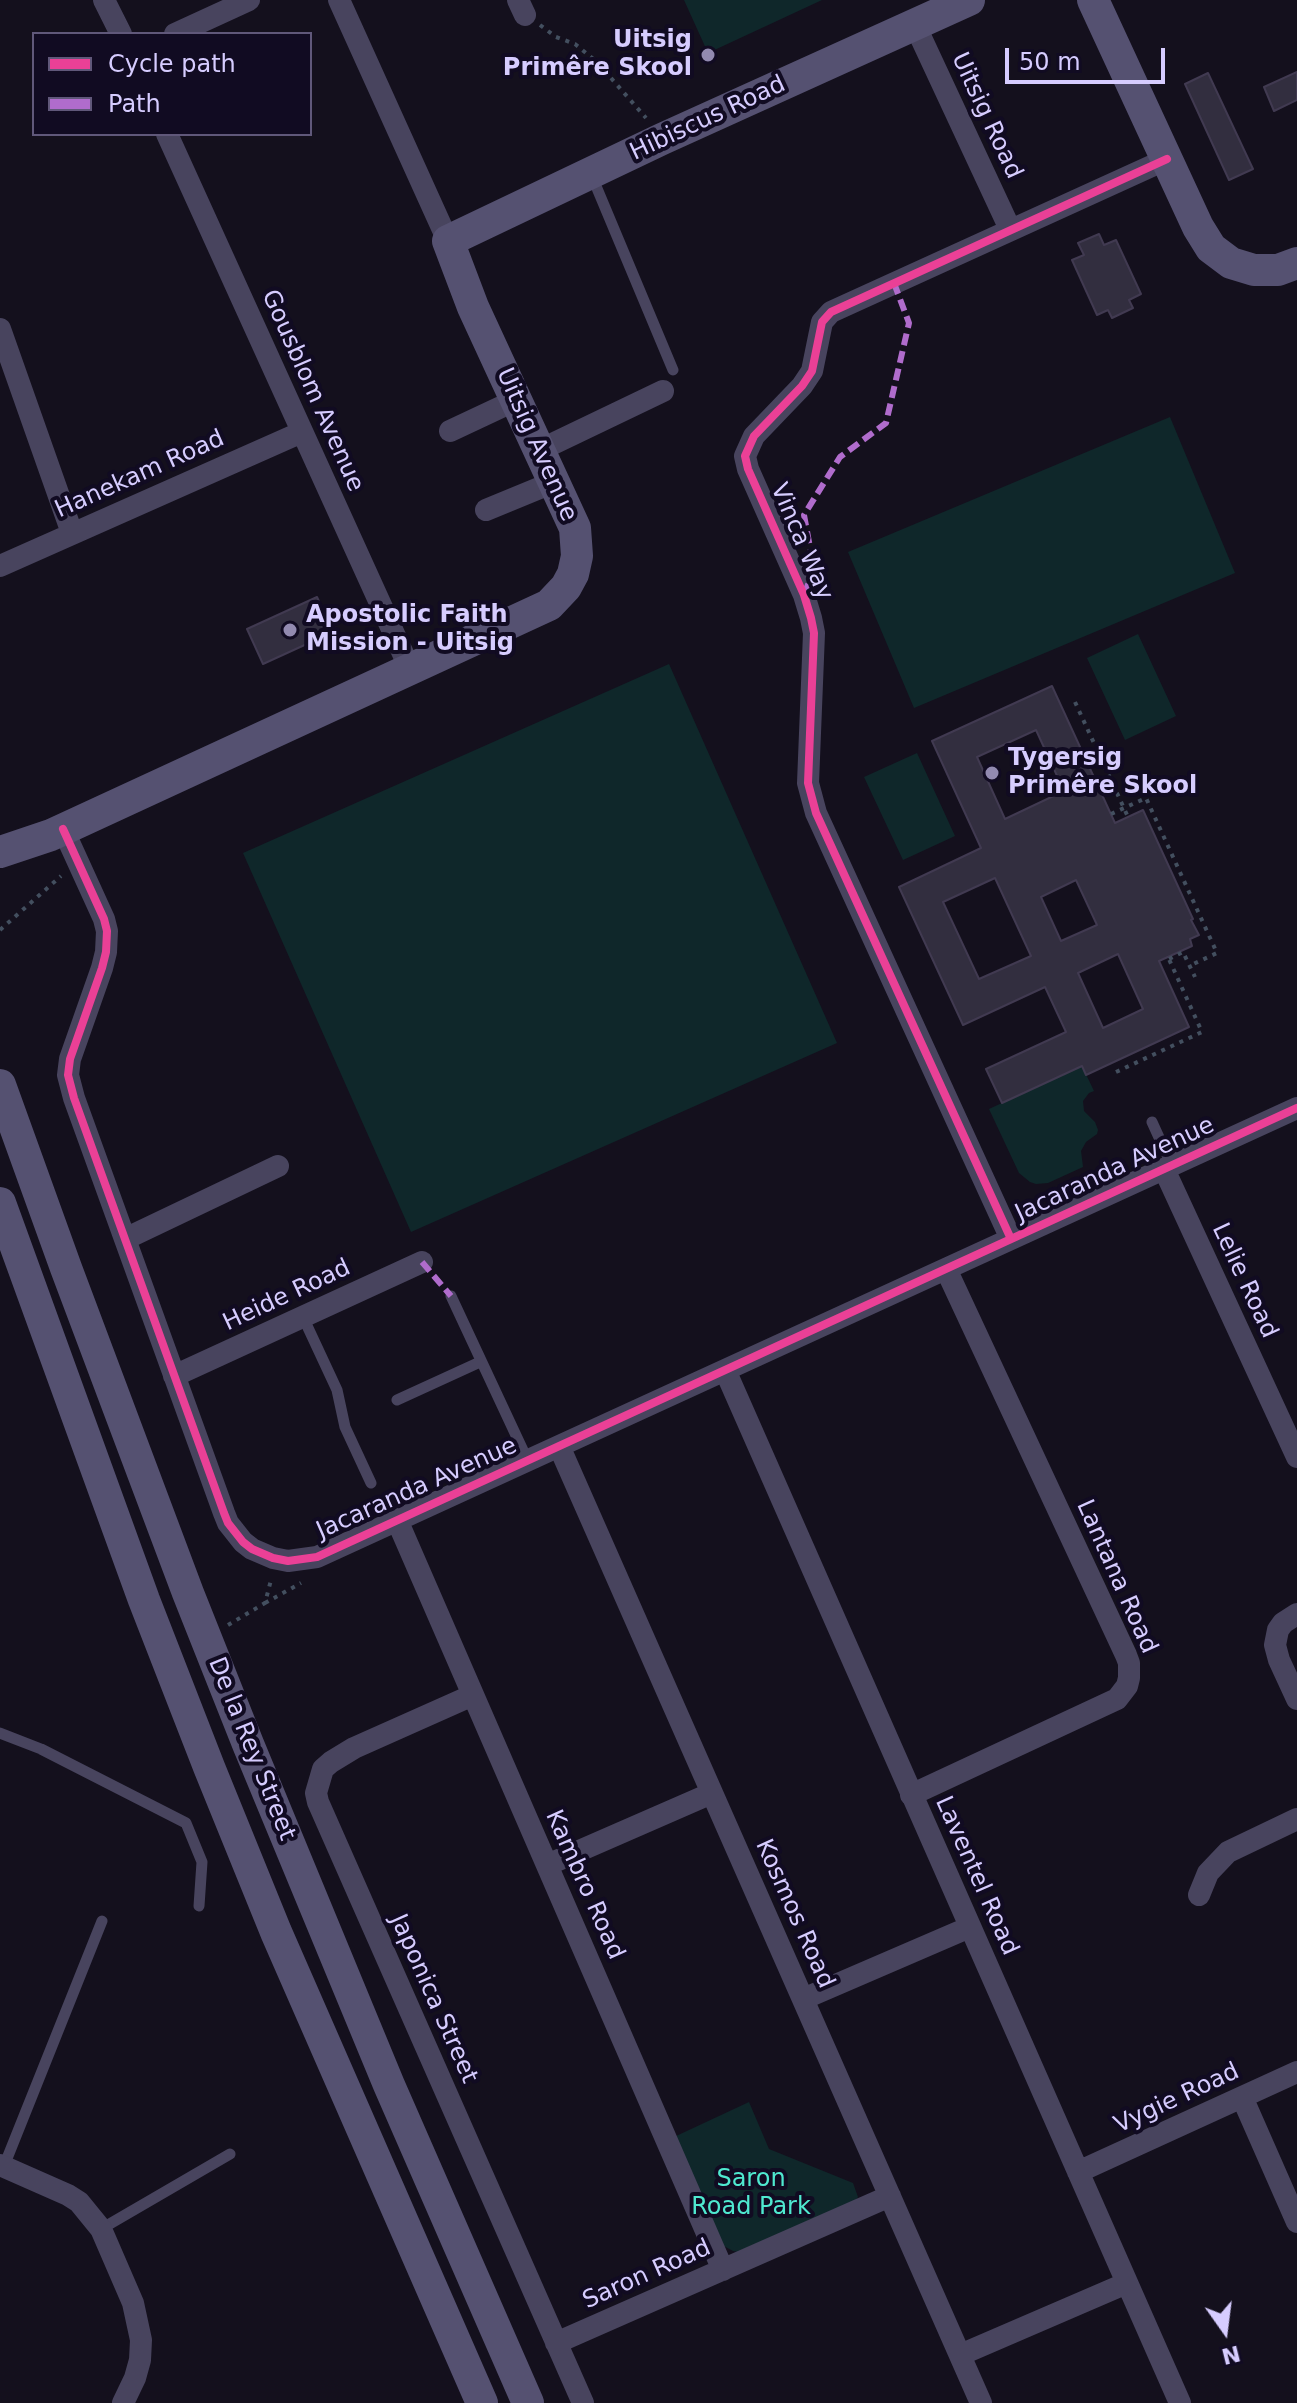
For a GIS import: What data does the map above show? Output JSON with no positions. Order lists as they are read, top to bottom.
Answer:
{
  "streets": {
    "main road": ["Hibiscus Road", "Uitsig Avenue", "De la Rey Street"],
    "street": [
      "Uitsig Road",
      "Gousblom Avenue",
      "Hanekam Road",
      "Vinca Way",
      "Jacaranda Avenue",
      "Lelie Road",
      "Heide Road",
      "Lantana Road",
      "Laventel Road",
      "Kambro Road",
      "Kosmos Road",
      "Japonica Street",
      "Vygie Road",
      "Saron Road"
    ]
  },
  "crossings": [
    ["Uitsig Road", "Hibiscus Road"],
    ["Uitsig Road", "Vinca Way"],
    ["Hibiscus Road", "Uitsig Avenue"],
    ["Gousblom Avenue", "Uitsig Avenue"],
    ["Gousblom Avenue", "Hanekam Road"],
    ["Uitsig Avenue", "Jacaranda Avenue"],
    ["Vinca Way", "Jacaranda Avenue"],
    ["Jacaranda Avenue", "Lelie Road"],
    ["Jacaranda Avenue", "Heide Road"],
    ["Jacaranda Avenue", "Lantana Road"],
    ["Jacaranda Avenue", "Laventel Road"],
    ["Jacaranda Avenue", "Kambro Road"],
    ["Jacaranda Avenue", "Kosmos Road"],
    ["Lantana Road", "Laventel Road"],
    ["Laventel Road", "Vygie Road"],
    ["Kambro Road", "Japonica Street"],
    ["Kambro Road", "Saron Road"],
    ["Kosmos Road", "Saron Road"],
    ["Japonica Street", "Saron Road"]
  ],
  "parks": ["Saron Road Park"],
  "places": ["Uitsig Primêre Skool", "Apostolic Faith Mission - Uitsig", "Tygersig Primêre Skool"],
  "legend": ["Cycle path", "Path"],
  "scale_bar": "50 m",
  "north": "bottom"
}
